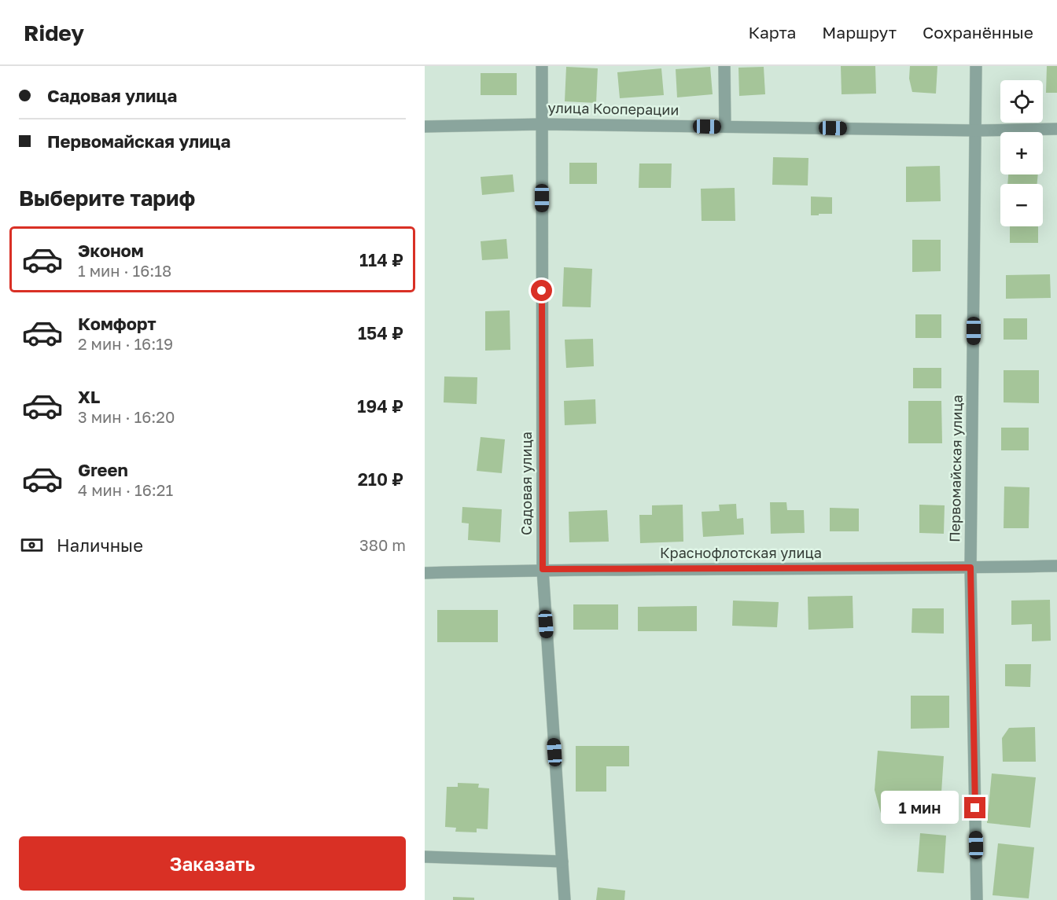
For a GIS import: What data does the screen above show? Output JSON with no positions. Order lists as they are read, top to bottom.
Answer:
{
  "streets": {
    "street": [
      "улица Кооперации",
      "Первомайская улица",
      "Садовая улица",
      "Краснофлотская улица"
    ]
  },
  "crossings": [
    ["улица Кооперации", "Первомайская улица"],
    ["улица Кооперации", "Садовая улица"],
    ["Первомайская улица", "Краснофлотская улица"],
    ["Садовая улица", "Краснофлотская улица"]
  ],
  "page": {
    "header": "Ridey",
    "nav": ["Карта", "Маршрут", "Сохранённые"],
    "banner": ["Садовая улица", "Первомайская улица"],
    "map_buttons": ["+", "−"],
    "heading": "Выберите тариф",
    "list": [
      {
        "name": "Эконом",
        "note": "1 мин · 16:18",
        "value": "114 ₽"
      },
      {
        "name": "Комфорт",
        "note": "2 мин · 16:19",
        "value": "154 ₽"
      },
      {
        "name": "XL",
        "note": "3 мин · 16:20",
        "value": "194 ₽"
      },
      {
        "name": "Green",
        "note": "4 мин · 16:21",
        "value": "210 ₽"
      }
    ],
    "pay": ["Наличные", "380 m"],
    "bubble": "1 мин",
    "buttons": "Заказать"
  }
}
